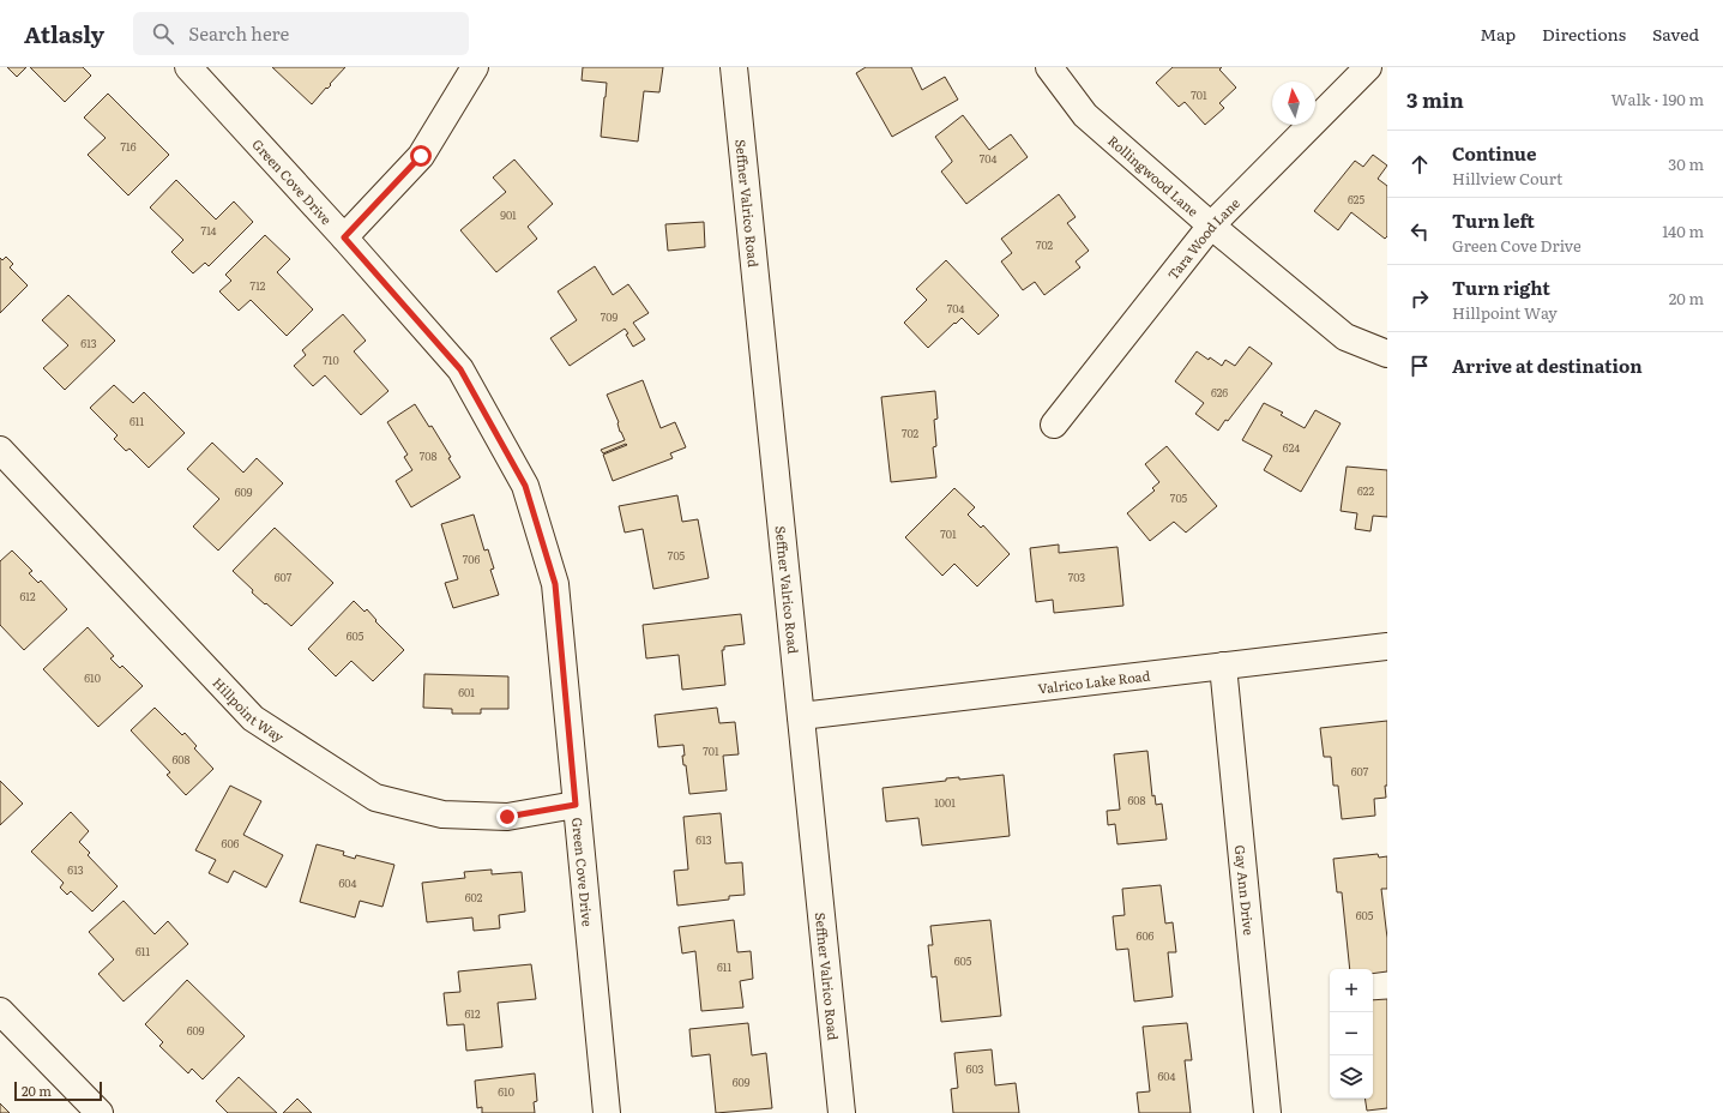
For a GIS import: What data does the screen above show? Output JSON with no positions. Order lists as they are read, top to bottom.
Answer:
{
  "streets": {
    "street": [
      "Rollingwood Lane",
      "Green Cove Drive",
      "Seffner Valrico Road",
      "Tara Wood Lane",
      "Valrico Lake Road",
      "Hillpoint Way",
      "Gay Ann Drive"
    ]
  },
  "crossings": [
    ["Rollingwood Lane", "Tara Wood Lane"],
    ["Green Cove Drive", "Hillpoint Way"],
    ["Seffner Valrico Road", "Valrico Lake Road"],
    ["Valrico Lake Road", "Gay Ann Drive"]
  ],
  "house_numbers": [
    "701",
    "716",
    "704",
    "625",
    "901",
    "714",
    "702",
    "712",
    "704",
    "709",
    "613",
    "710",
    "626",
    "611",
    "702",
    "624",
    "708",
    "622",
    "609",
    "705",
    "701",
    "705",
    "706",
    "607",
    "703",
    "612",
    "605",
    "610",
    "601",
    "701",
    "608",
    "607",
    "608",
    "1001",
    "613",
    "606",
    "613",
    "604",
    "602",
    "605",
    "606",
    "611",
    "605",
    "611",
    "612",
    "609",
    "603",
    "604",
    "609",
    "610"
  ],
  "scale_bar": "20 m",
  "north": "top",
  "page": {
    "header": "Atlasly",
    "search": "Search here",
    "nav": ["Map", "Directions", "Saved"],
    "heading": ["3 min", "Walk · 190 m"],
    "list": [
      ["Continue", "Hillview Court", "30 m"],
      ["Turn left", "Green Cove Drive", "140 m"],
      ["Turn right", "Hillpoint Way", "20 m"],
      "Arrive at destination"
    ],
    "map_buttons": ["+", "−"],
    "scale": "20 m"
  }
}
